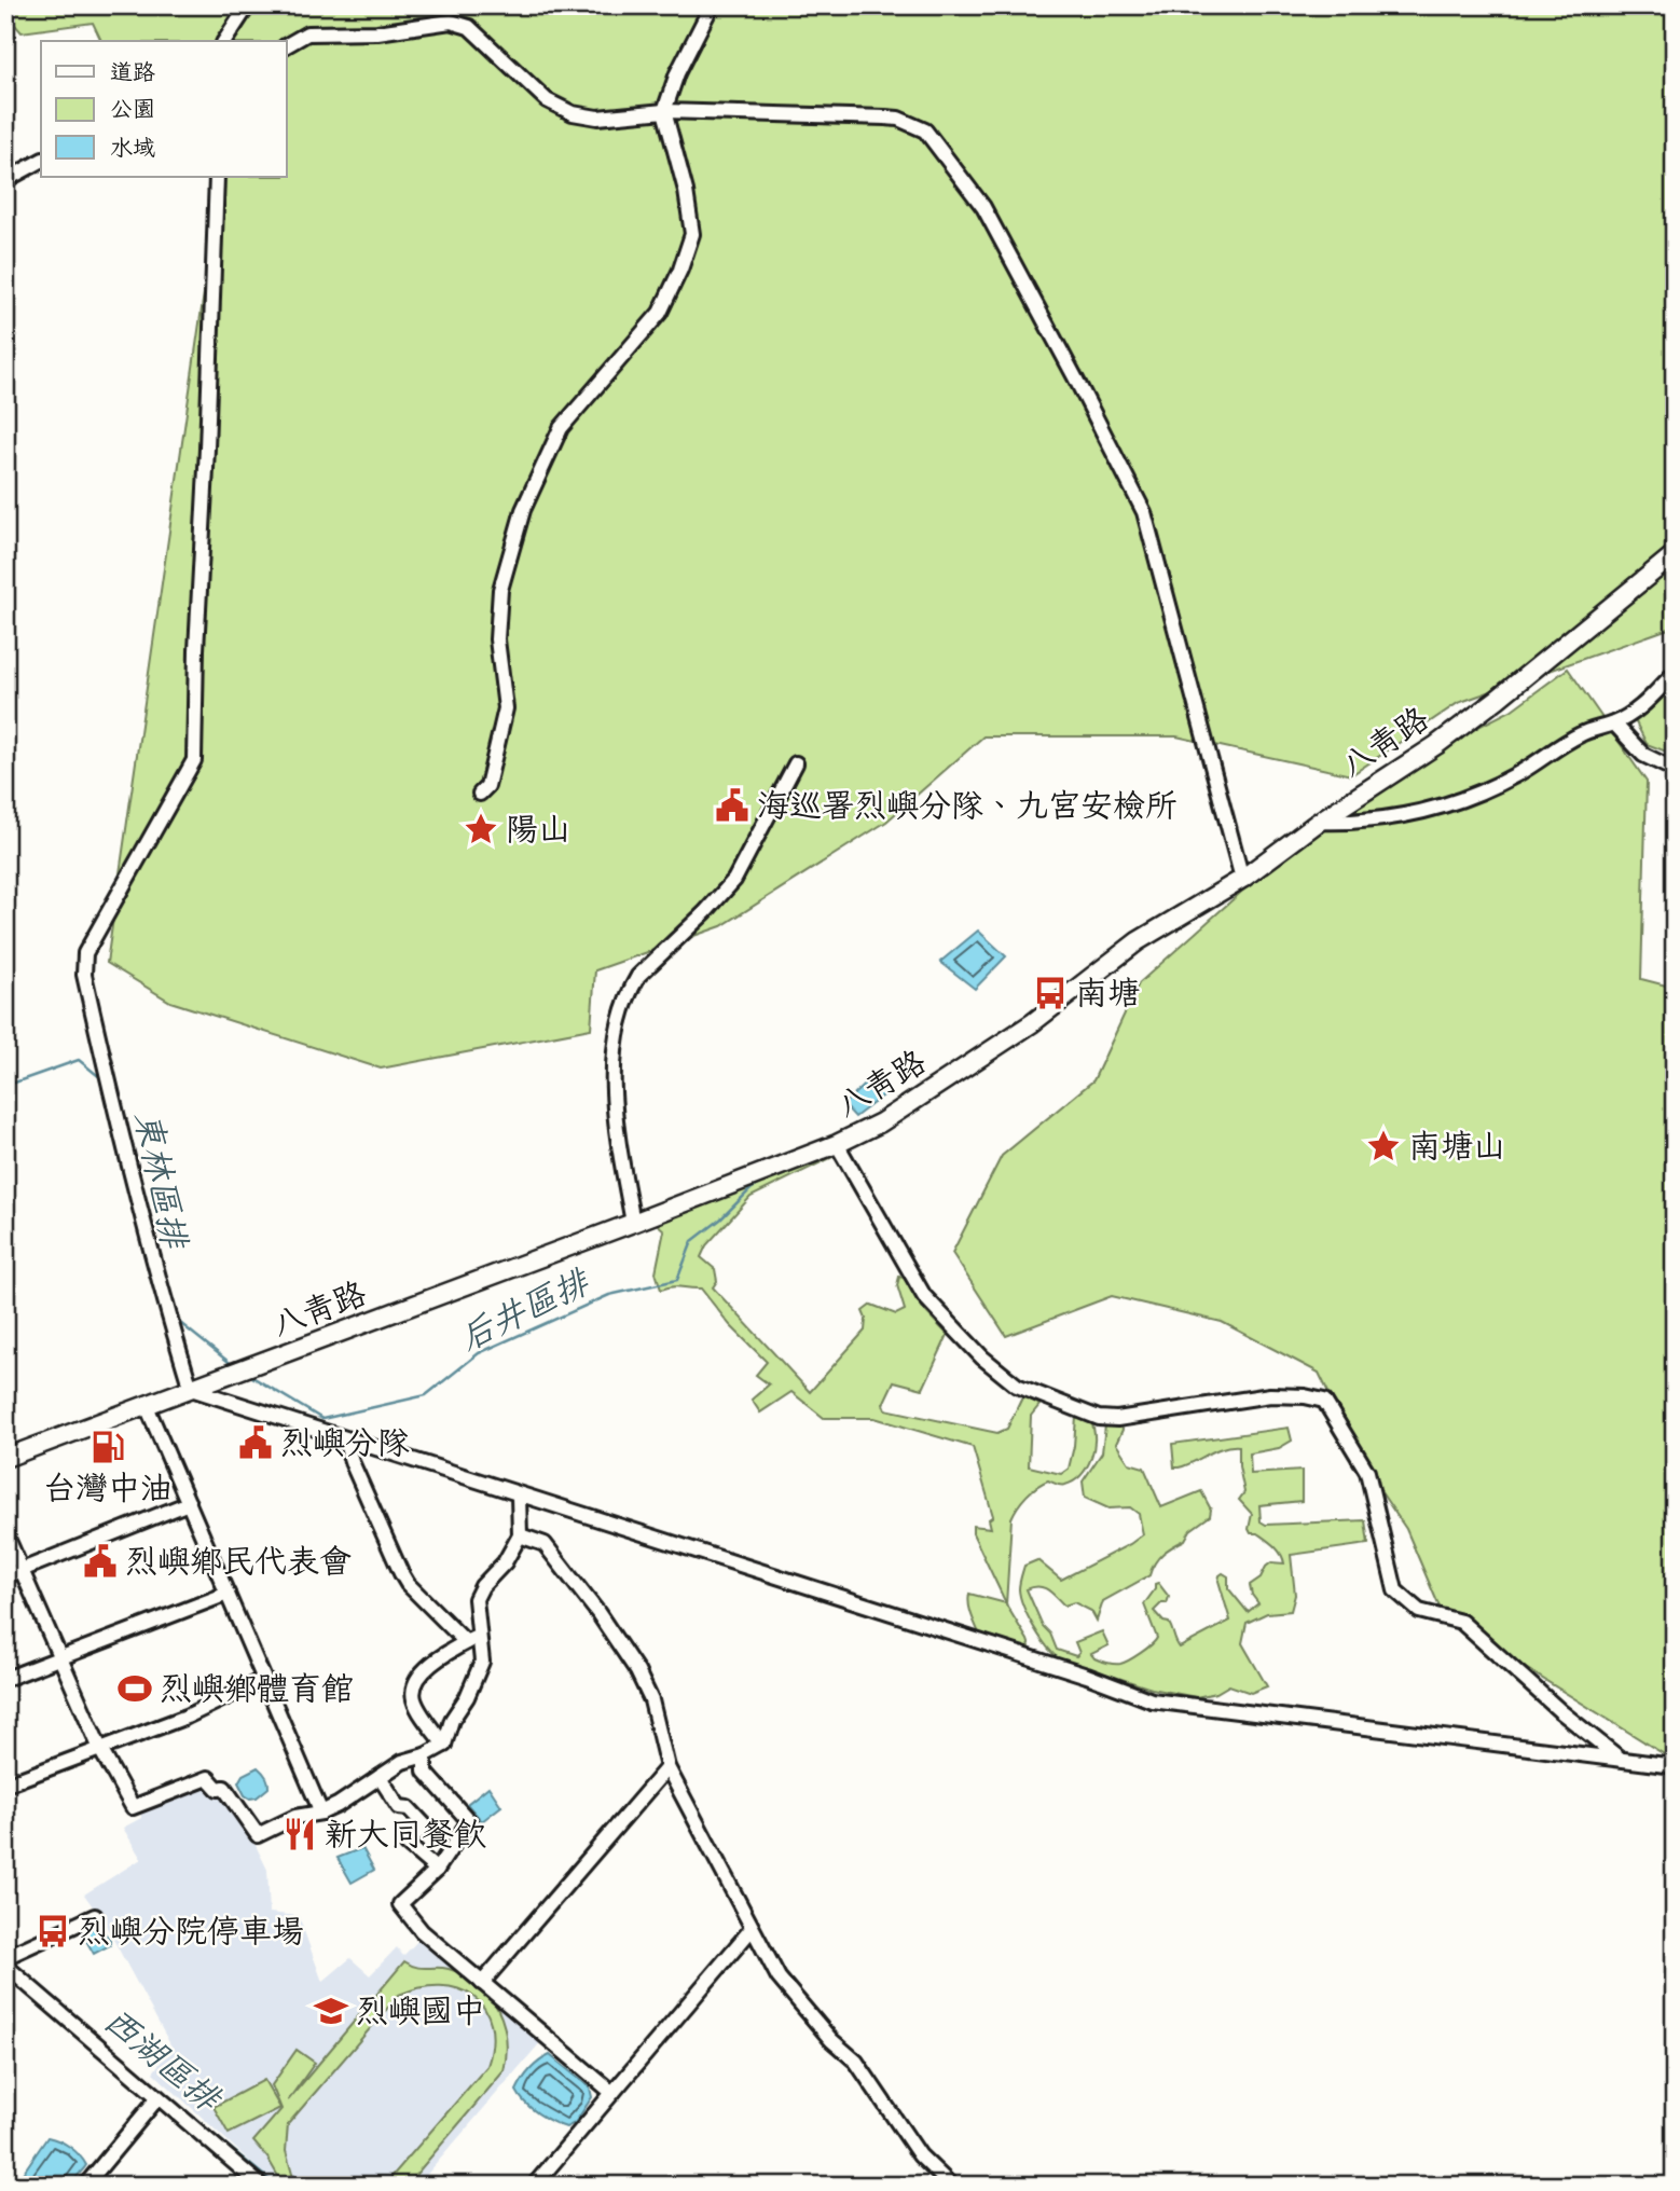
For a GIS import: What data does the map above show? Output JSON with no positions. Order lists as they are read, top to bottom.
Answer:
{
  "streets": {
    "main road": ["八青路"]
  },
  "water": ["東林區排", "后井區排", "西湖區排"],
  "places": {
    "public building": ["海巡署烈嶼分隊、九宮安檢所", "烈嶼分隊", "烈嶼鄉民代表會"],
    "place": ["陽山", "南塘山"],
    "bus stop": ["南塘", "烈嶼分院停車場"],
    "fuel station": ["台灣中油"],
    "sports": ["烈嶼鄉體育館"],
    "restaurant": ["新大同餐飲"],
    "school or university": ["烈嶼國中"]
  },
  "legend": ["道路", "公園", "水域"]
}
